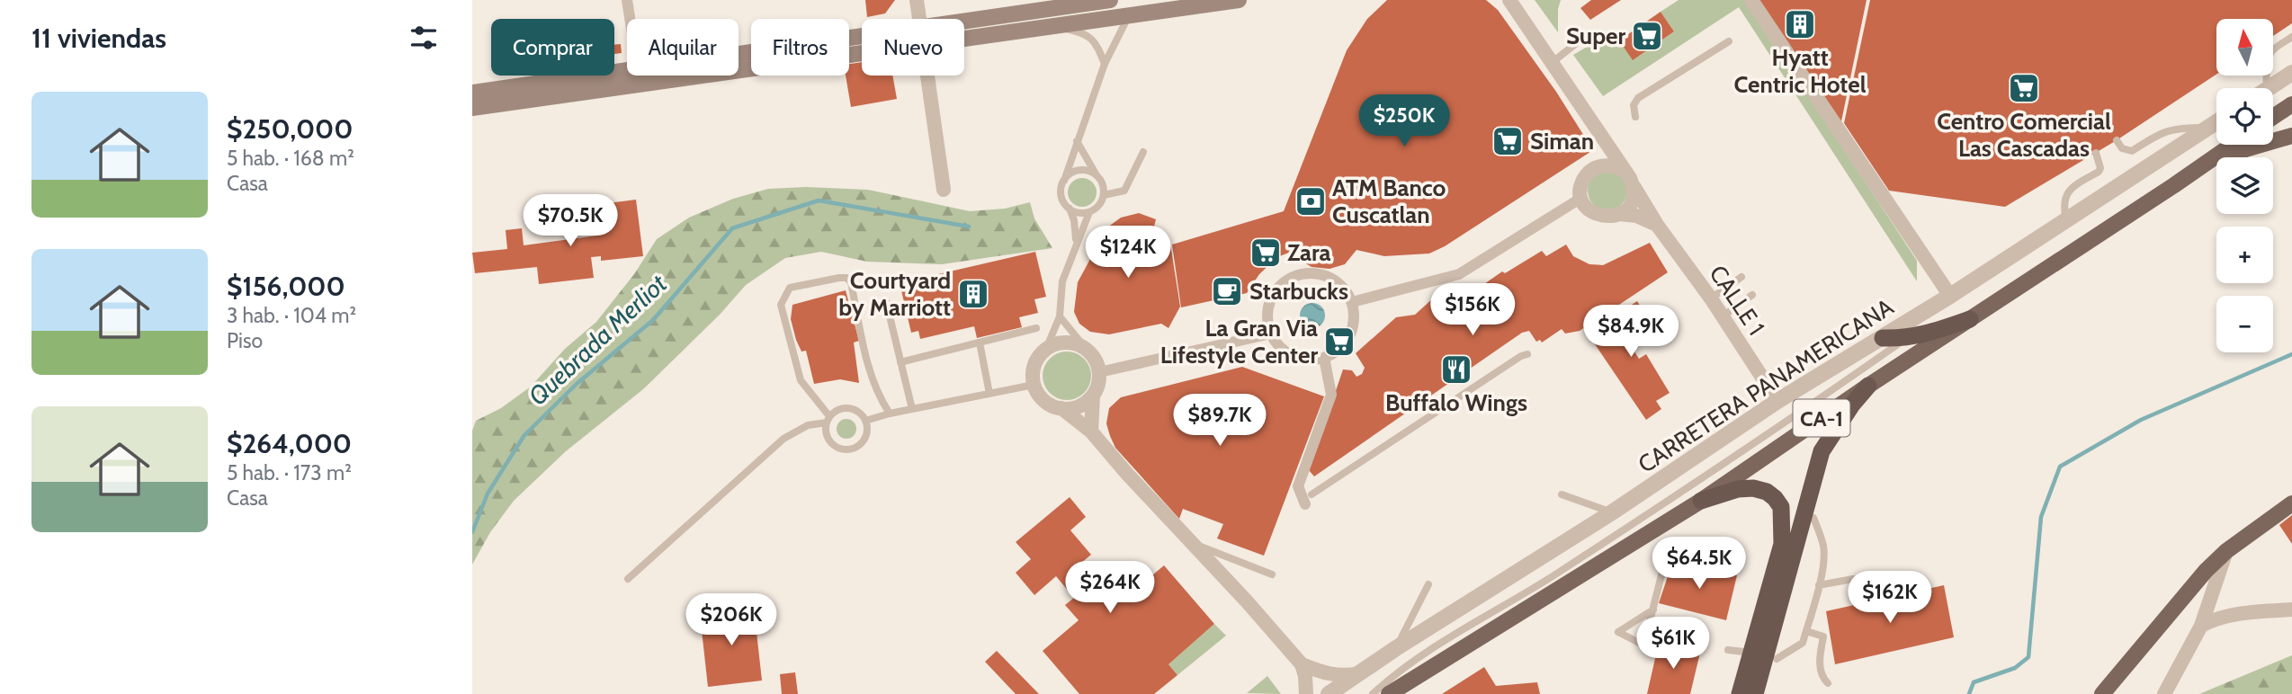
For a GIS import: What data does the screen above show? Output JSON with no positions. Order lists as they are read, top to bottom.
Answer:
{
  "streets": {
    "main road": ["CA-1"],
    "street": ["CALLE 1", "CARRETERA PANAMERICANA"]
  },
  "crossings": [
    ["CALLE 1", "CARRETERA PANAMERICANA"]
  ],
  "water": ["Quebrada Merliot"],
  "places": {
    "building": ["Hyatt Centric Hotel", "Courtyard by Marriott"],
    "supermarket": [
      "Super",
      "Centro Comercial Las Cascadas",
      "Siman",
      "Zara",
      "La Gran Via Lifestyle Center"
    ],
    "bank": ["ATM Banco Cuscatlan"],
    "cafe": ["Starbucks"],
    "restaurant": ["Buffalo Wings"]
  },
  "north": "top",
  "page": {
    "heading": "11 viviendas",
    "map_buttons": ["+", "−"],
    "chip": [
      "Comprar",
      "Alquilar",
      "Filtros",
      "Nuevo"
    ],
    "list": [
      {
        "name": "$250,000",
        "note": "5 hab. · 168 m² · Casa"
      },
      {
        "name": "$156,000",
        "note": "3 hab. · 104 m² · Piso"
      },
      {
        "name": "$264,000",
        "note": "5 hab. · 173 m² · Casa"
      }
    ],
    "price": [
      "$250K",
      "$70.5K",
      "$124K",
      "$156K",
      "$84.9K",
      "$89.7K",
      "$64.5K",
      "$264K",
      "$162K",
      "$206K",
      "$61K"
    ]
  }
}
